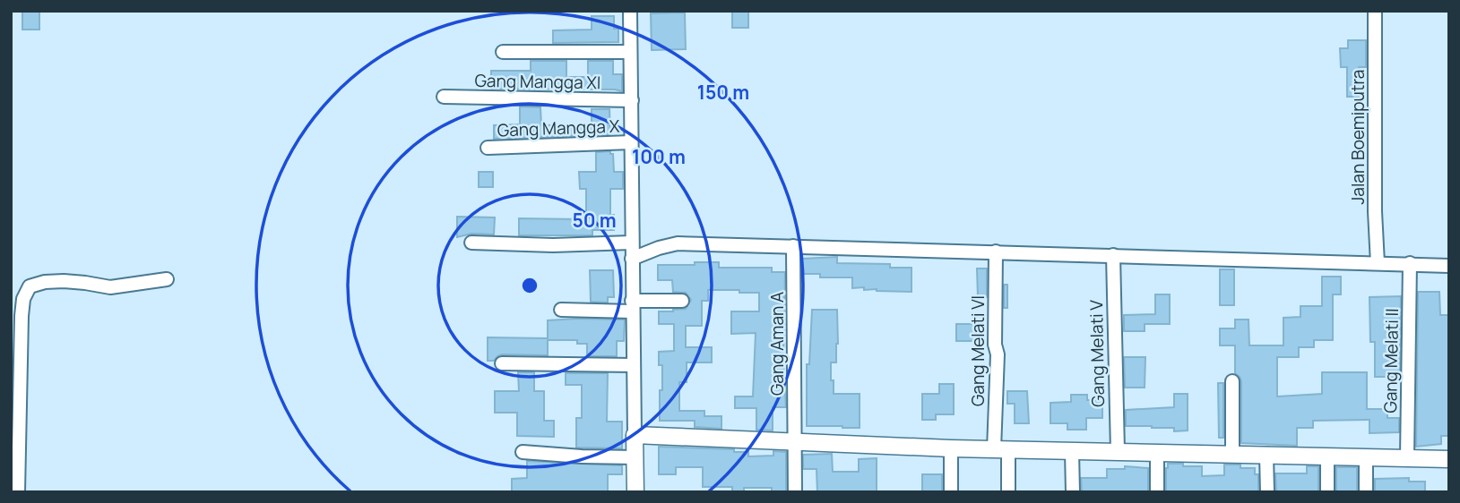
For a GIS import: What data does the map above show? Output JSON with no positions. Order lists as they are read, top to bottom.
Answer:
{
  "streets": {
    "street": [
      "Gang Mangga XI",
      "Gang Mangga X",
      "Jalan Boemiputra",
      "Gang Aman A",
      "Gang Melati VI",
      "Gang Melati V",
      "Gang Melati II"
    ]
  },
  "rings": ["150 m", "100 m", "50 m"]
}
